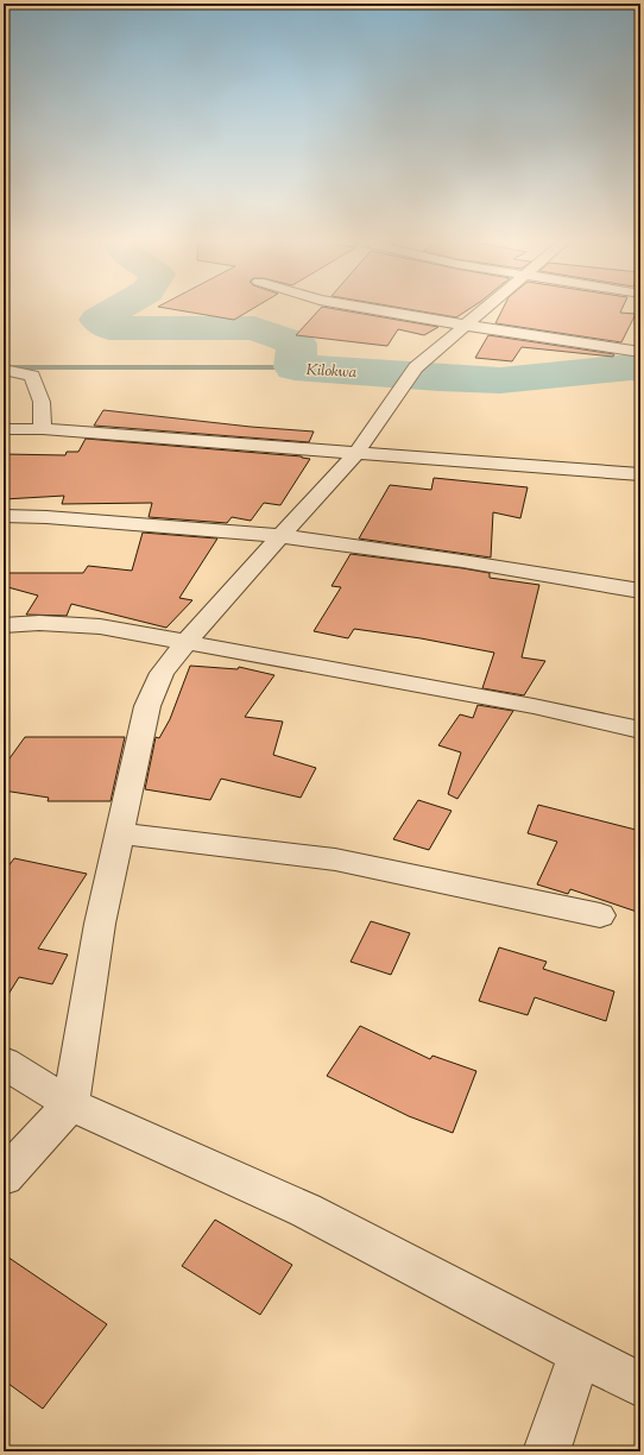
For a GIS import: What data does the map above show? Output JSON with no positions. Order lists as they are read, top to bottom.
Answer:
{
  "water": ["Kilokwa"]
}
